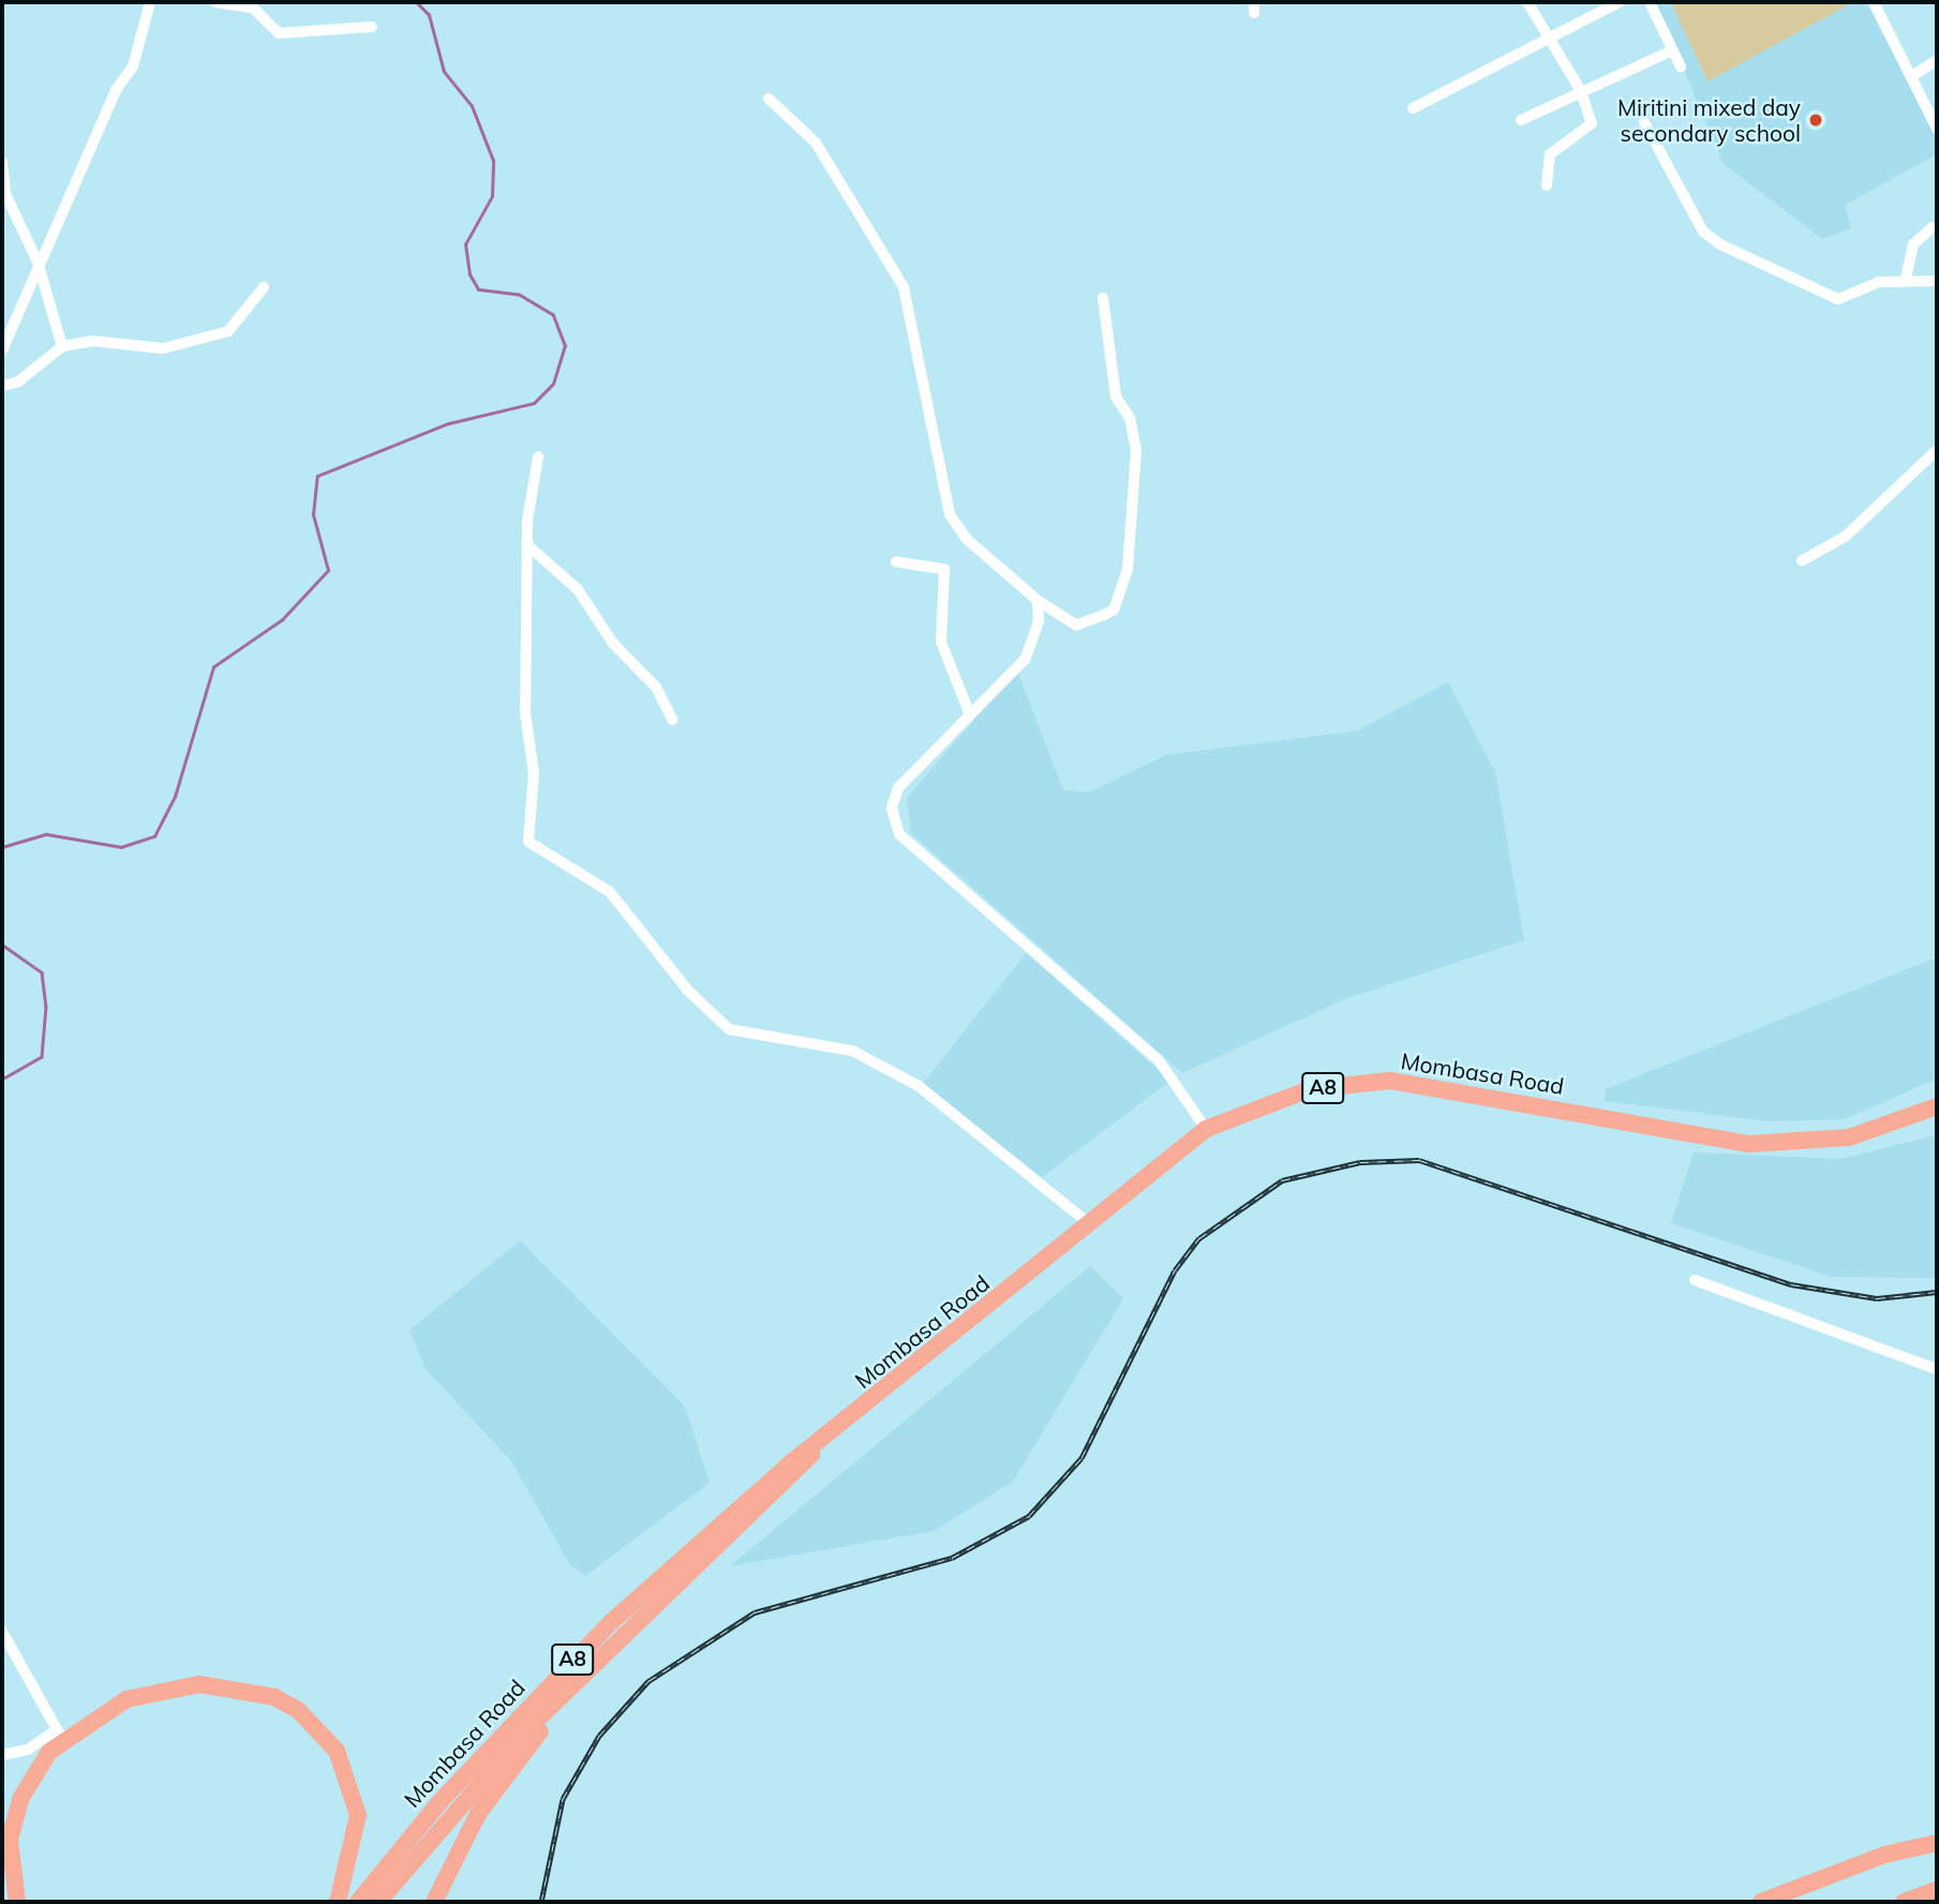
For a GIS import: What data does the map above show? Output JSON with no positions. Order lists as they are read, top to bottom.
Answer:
{
  "streets": {
    "highway": ["Mombasa Road", "A8"]
  },
  "places": ["Miritini mixed day secondary school"]
}
